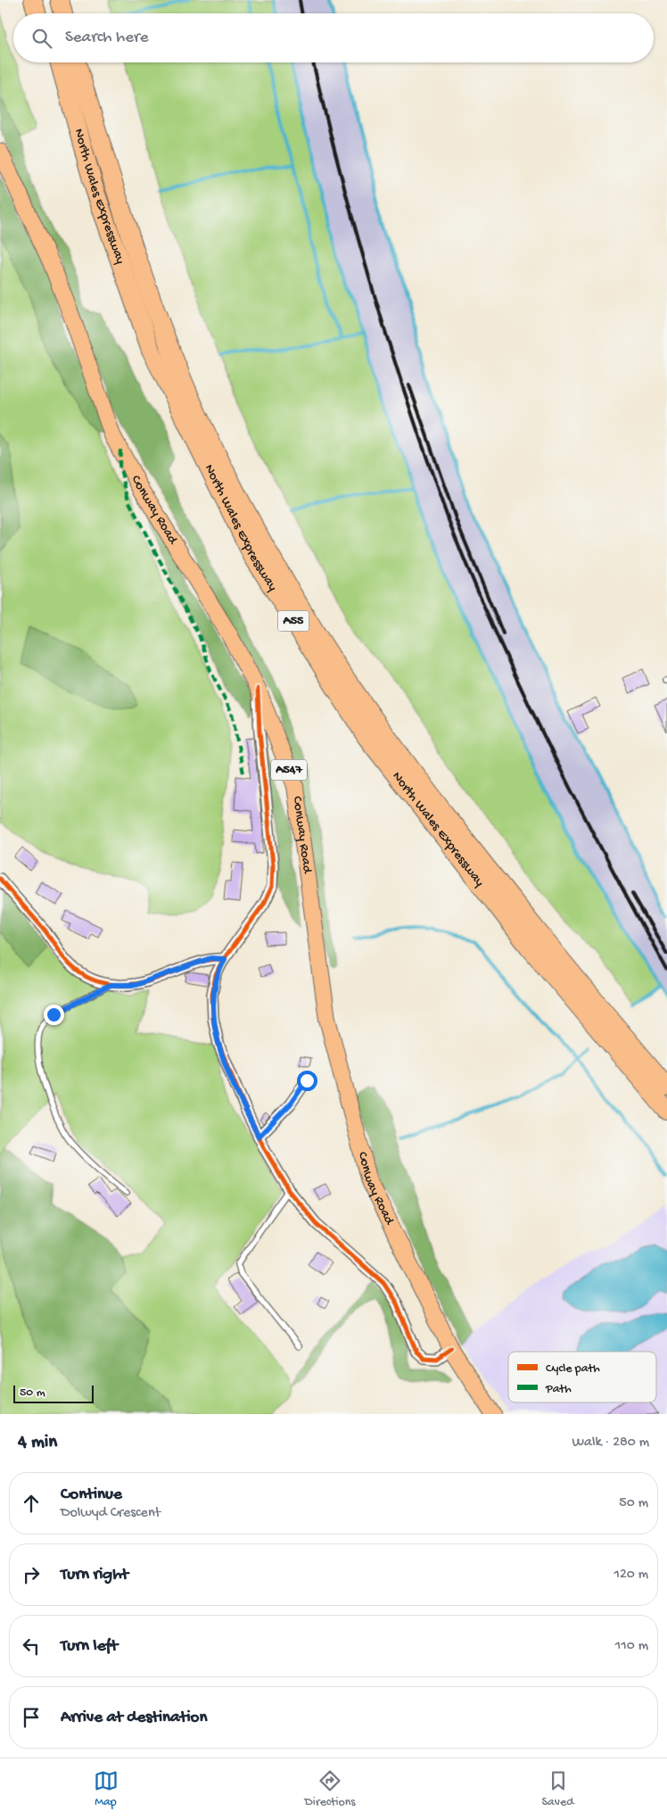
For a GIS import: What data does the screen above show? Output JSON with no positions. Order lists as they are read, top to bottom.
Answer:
{
  "streets": {
    "highway": ["North Wales Expressway", "A55"],
    "main road": ["Conway Road", "A547"]
  },
  "legend": ["Cycle path", "Path"],
  "scale_bar": "50 m",
  "page": {
    "search": "Search here",
    "scale": "50 m",
    "heading": ["4 min", "Walk · 280 m"],
    "list": [
      ["Continue", "Dolwyd Crescent", "50 m"],
      ["Turn right", "120 m"],
      ["Turn left", "110 m"],
      "Arrive at destination"
    ],
    "nav": ["Map", "Directions", "Saved"]
  }
}
